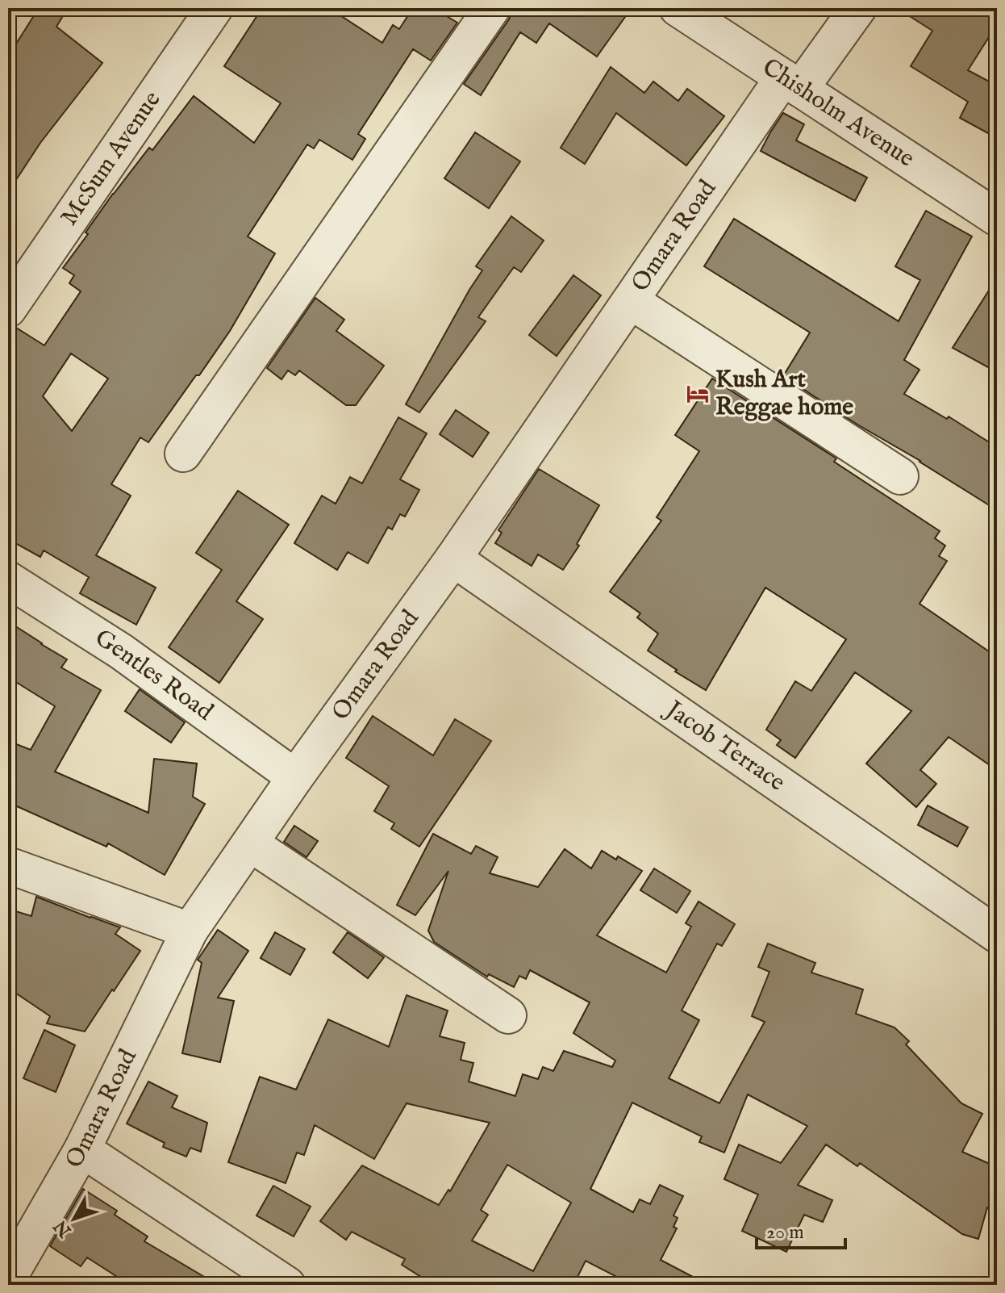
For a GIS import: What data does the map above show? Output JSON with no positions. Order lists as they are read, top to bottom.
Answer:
{
  "streets": {
    "street": [
      "Chisholm Avenue",
      "McSum Avenue",
      "Omara Road",
      "Gentles Road",
      "Jacob Terrace"
    ]
  },
  "crossings": [
    ["Chisholm Avenue", "Omara Road"],
    ["Omara Road", "Gentles Road"],
    ["Omara Road", "Jacob Terrace"]
  ],
  "places": {
    "hotel": ["Kush Art Reggae home"]
  },
  "scale_bar": "20 m",
  "north": "bottom left"
}
